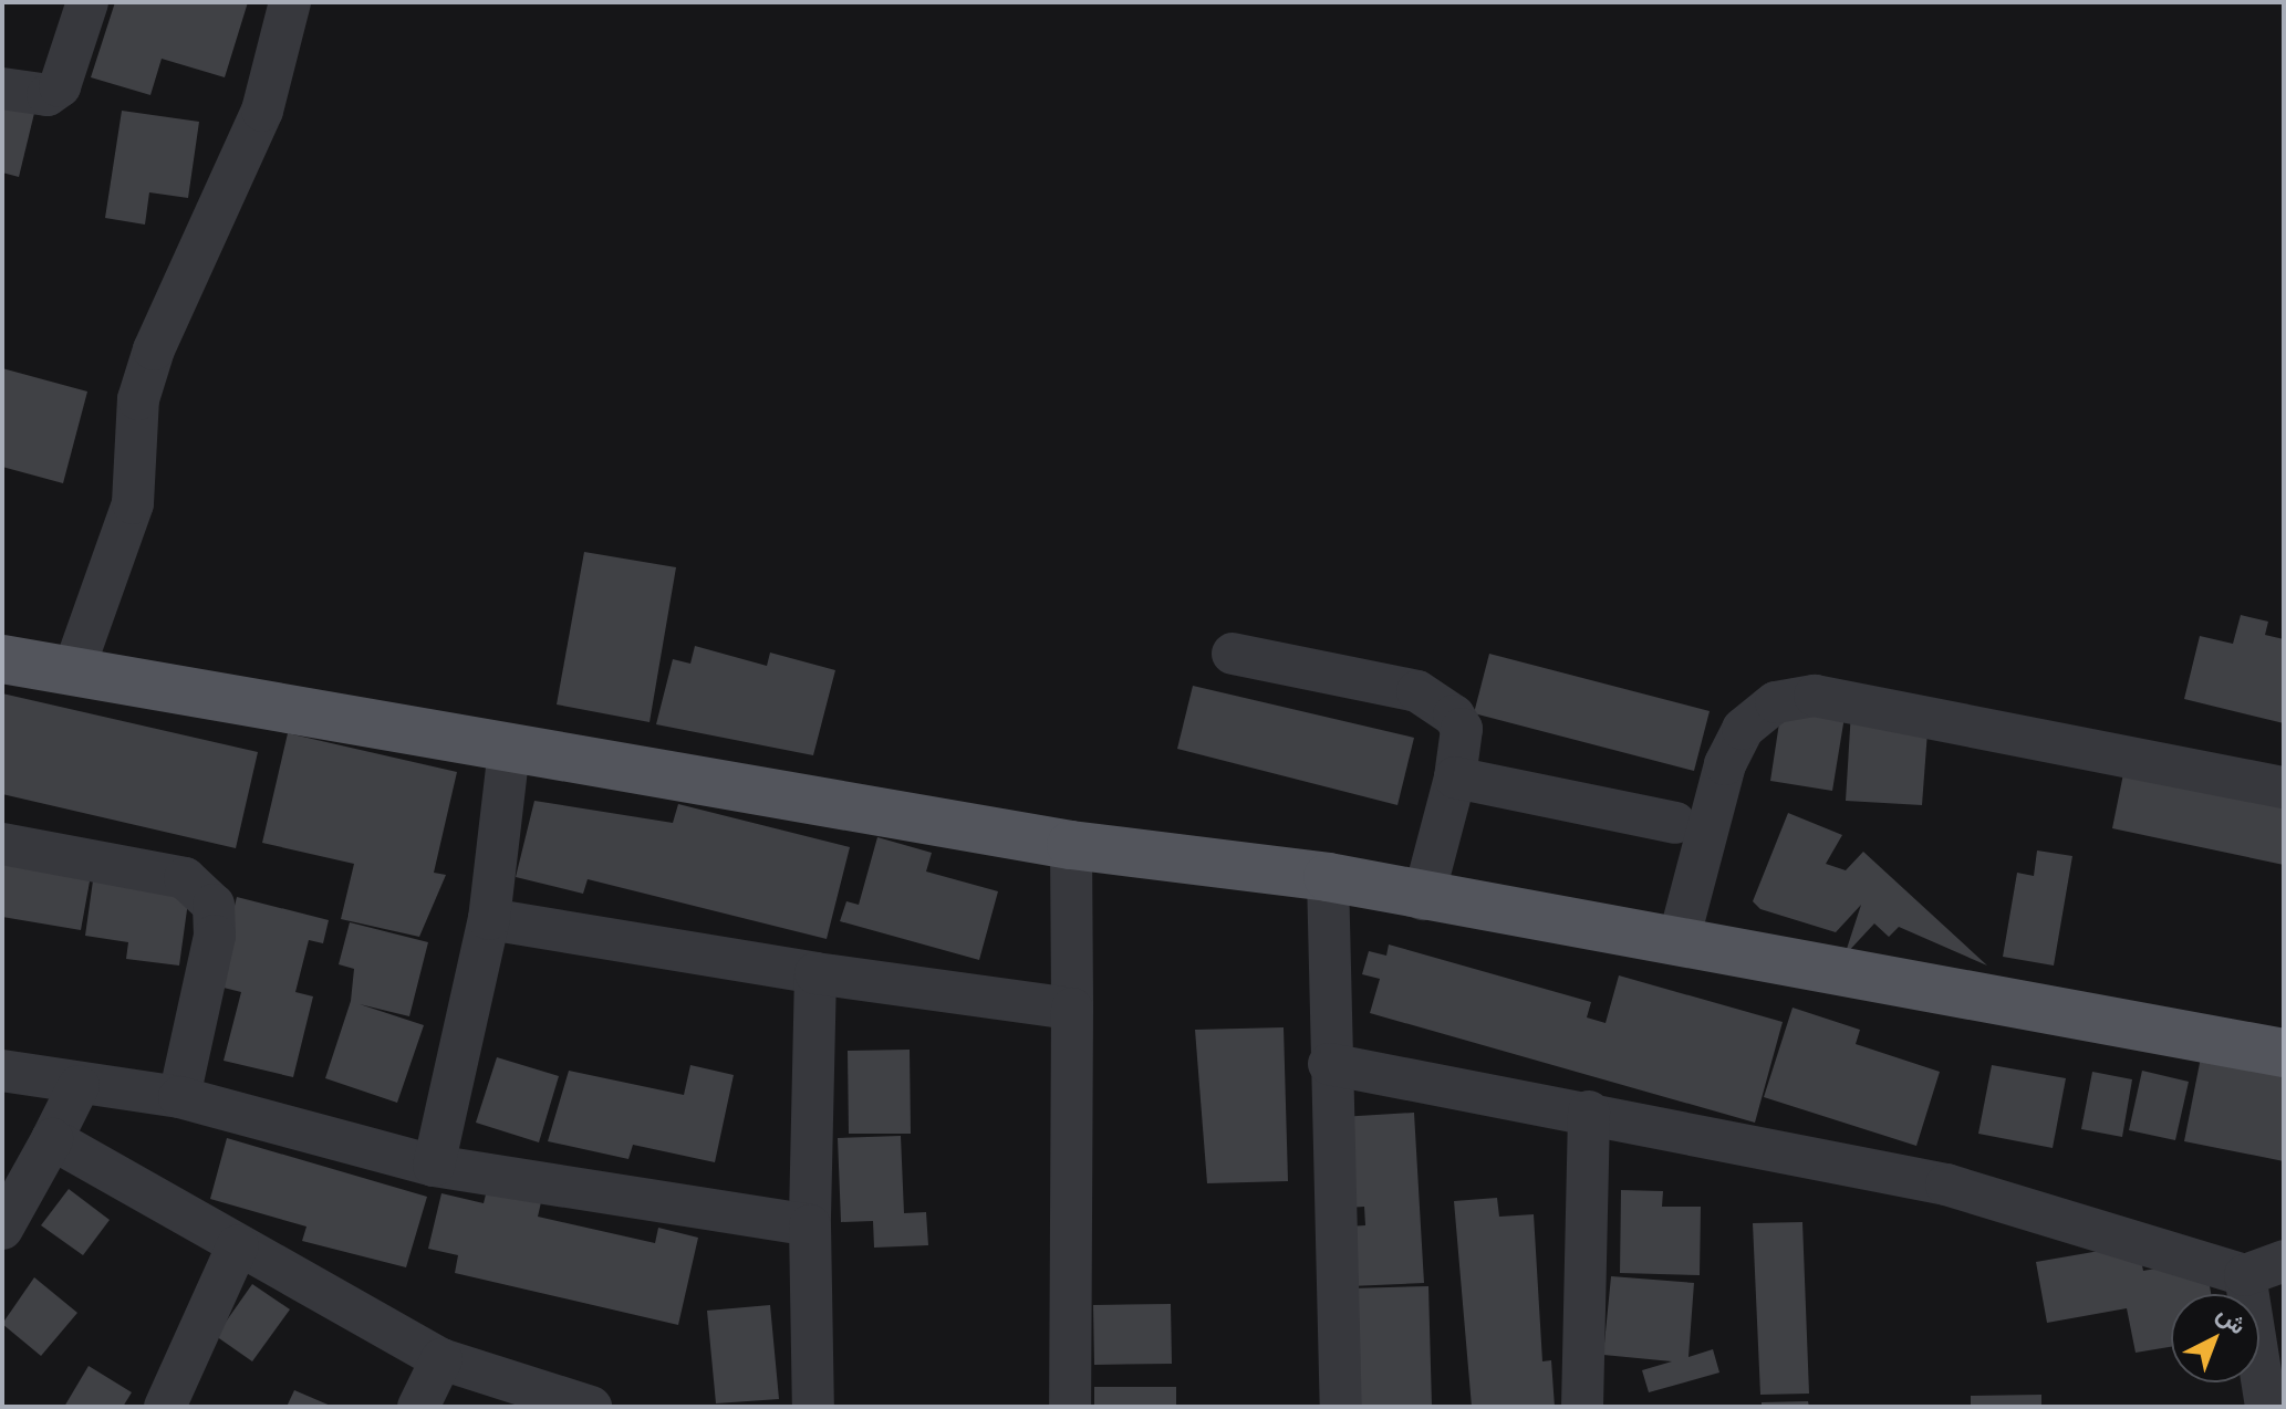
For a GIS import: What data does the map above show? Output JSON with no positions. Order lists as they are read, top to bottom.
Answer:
{
  "north": "top right"
}
